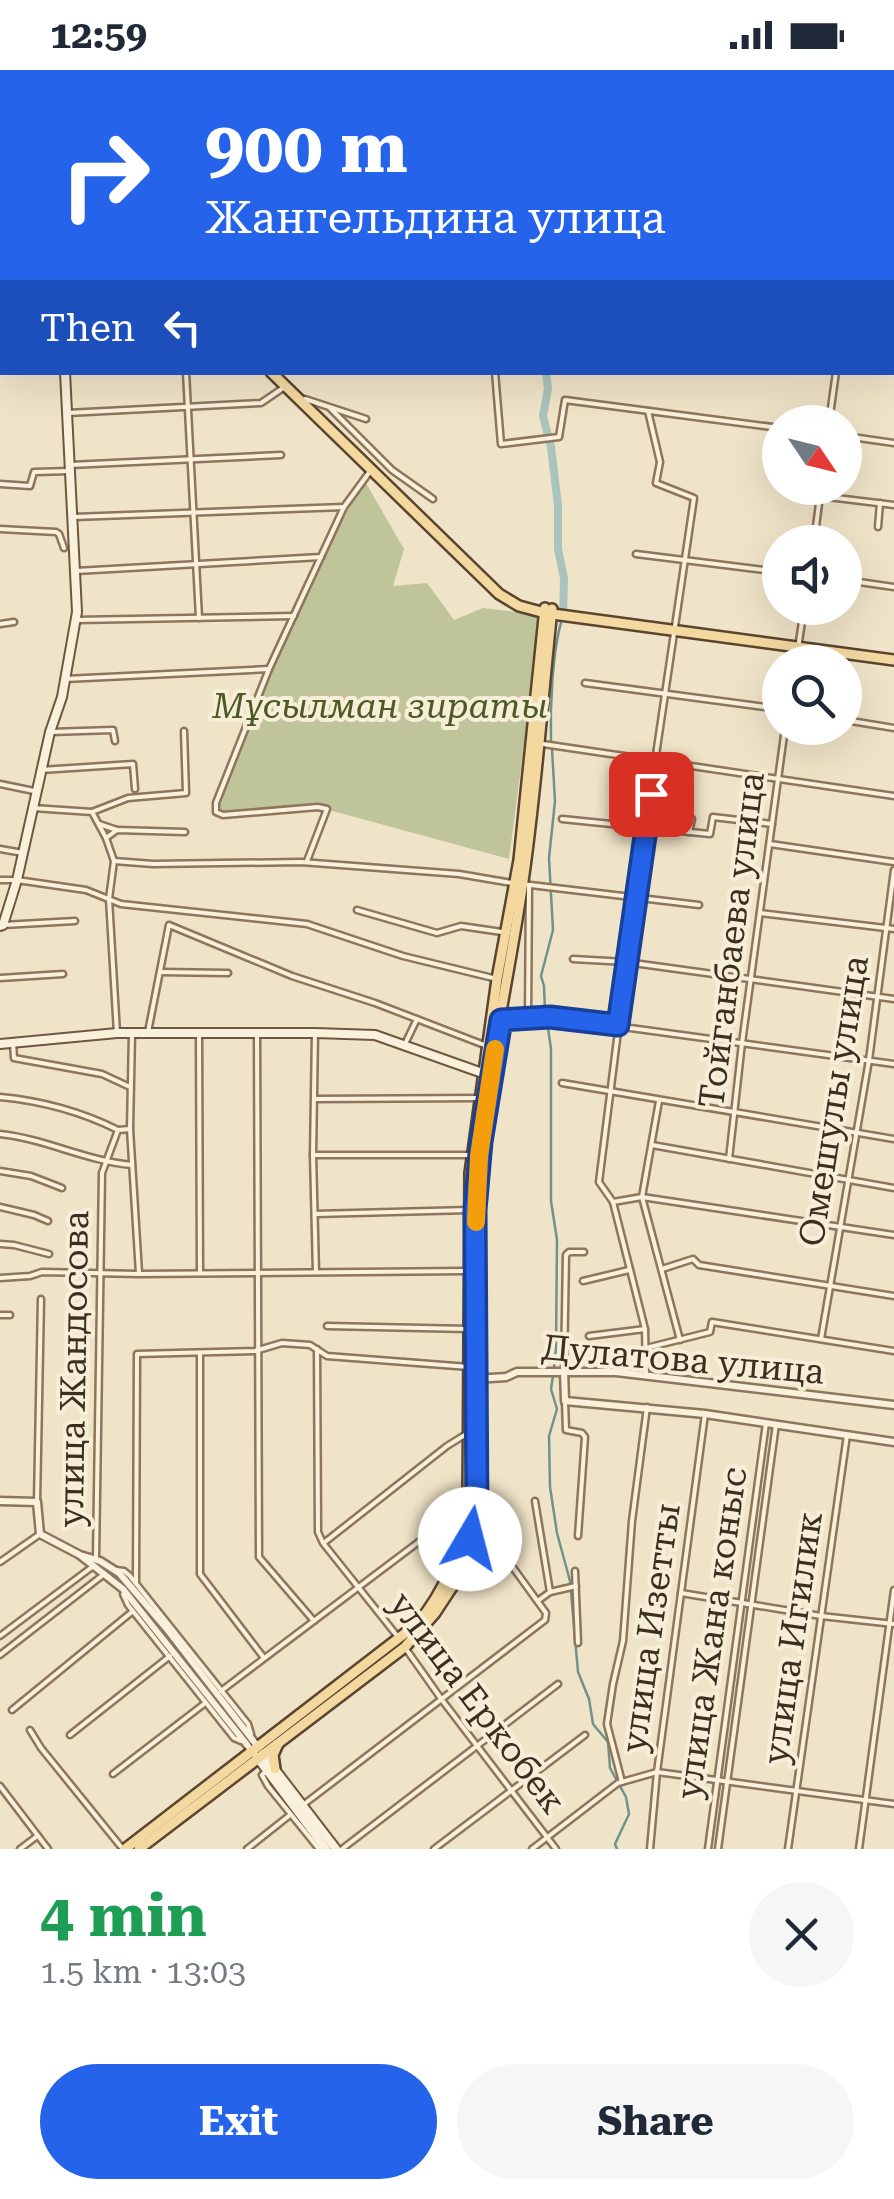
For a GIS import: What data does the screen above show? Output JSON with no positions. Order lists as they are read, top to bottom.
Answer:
{
  "streets": {
    "street": [
      "Тойганбаева улица",
      "Омешулы улица",
      "Дулатова улица",
      "улица Жандосова",
      "улица Изетты",
      "улица Жана коныс",
      "улица Игилик",
      "улица Еркобек"
    ]
  },
  "parks": ["Мұсылман зираты"],
  "north": "bottom right",
  "page": {
    "status": "12:59",
    "turn": ["900 m", "Жангельдина улица"],
    "then": "Then",
    "heading": ["4 min", "1.5 km · 13:03"],
    "buttons": ["Exit", "Share"]
  }
}
